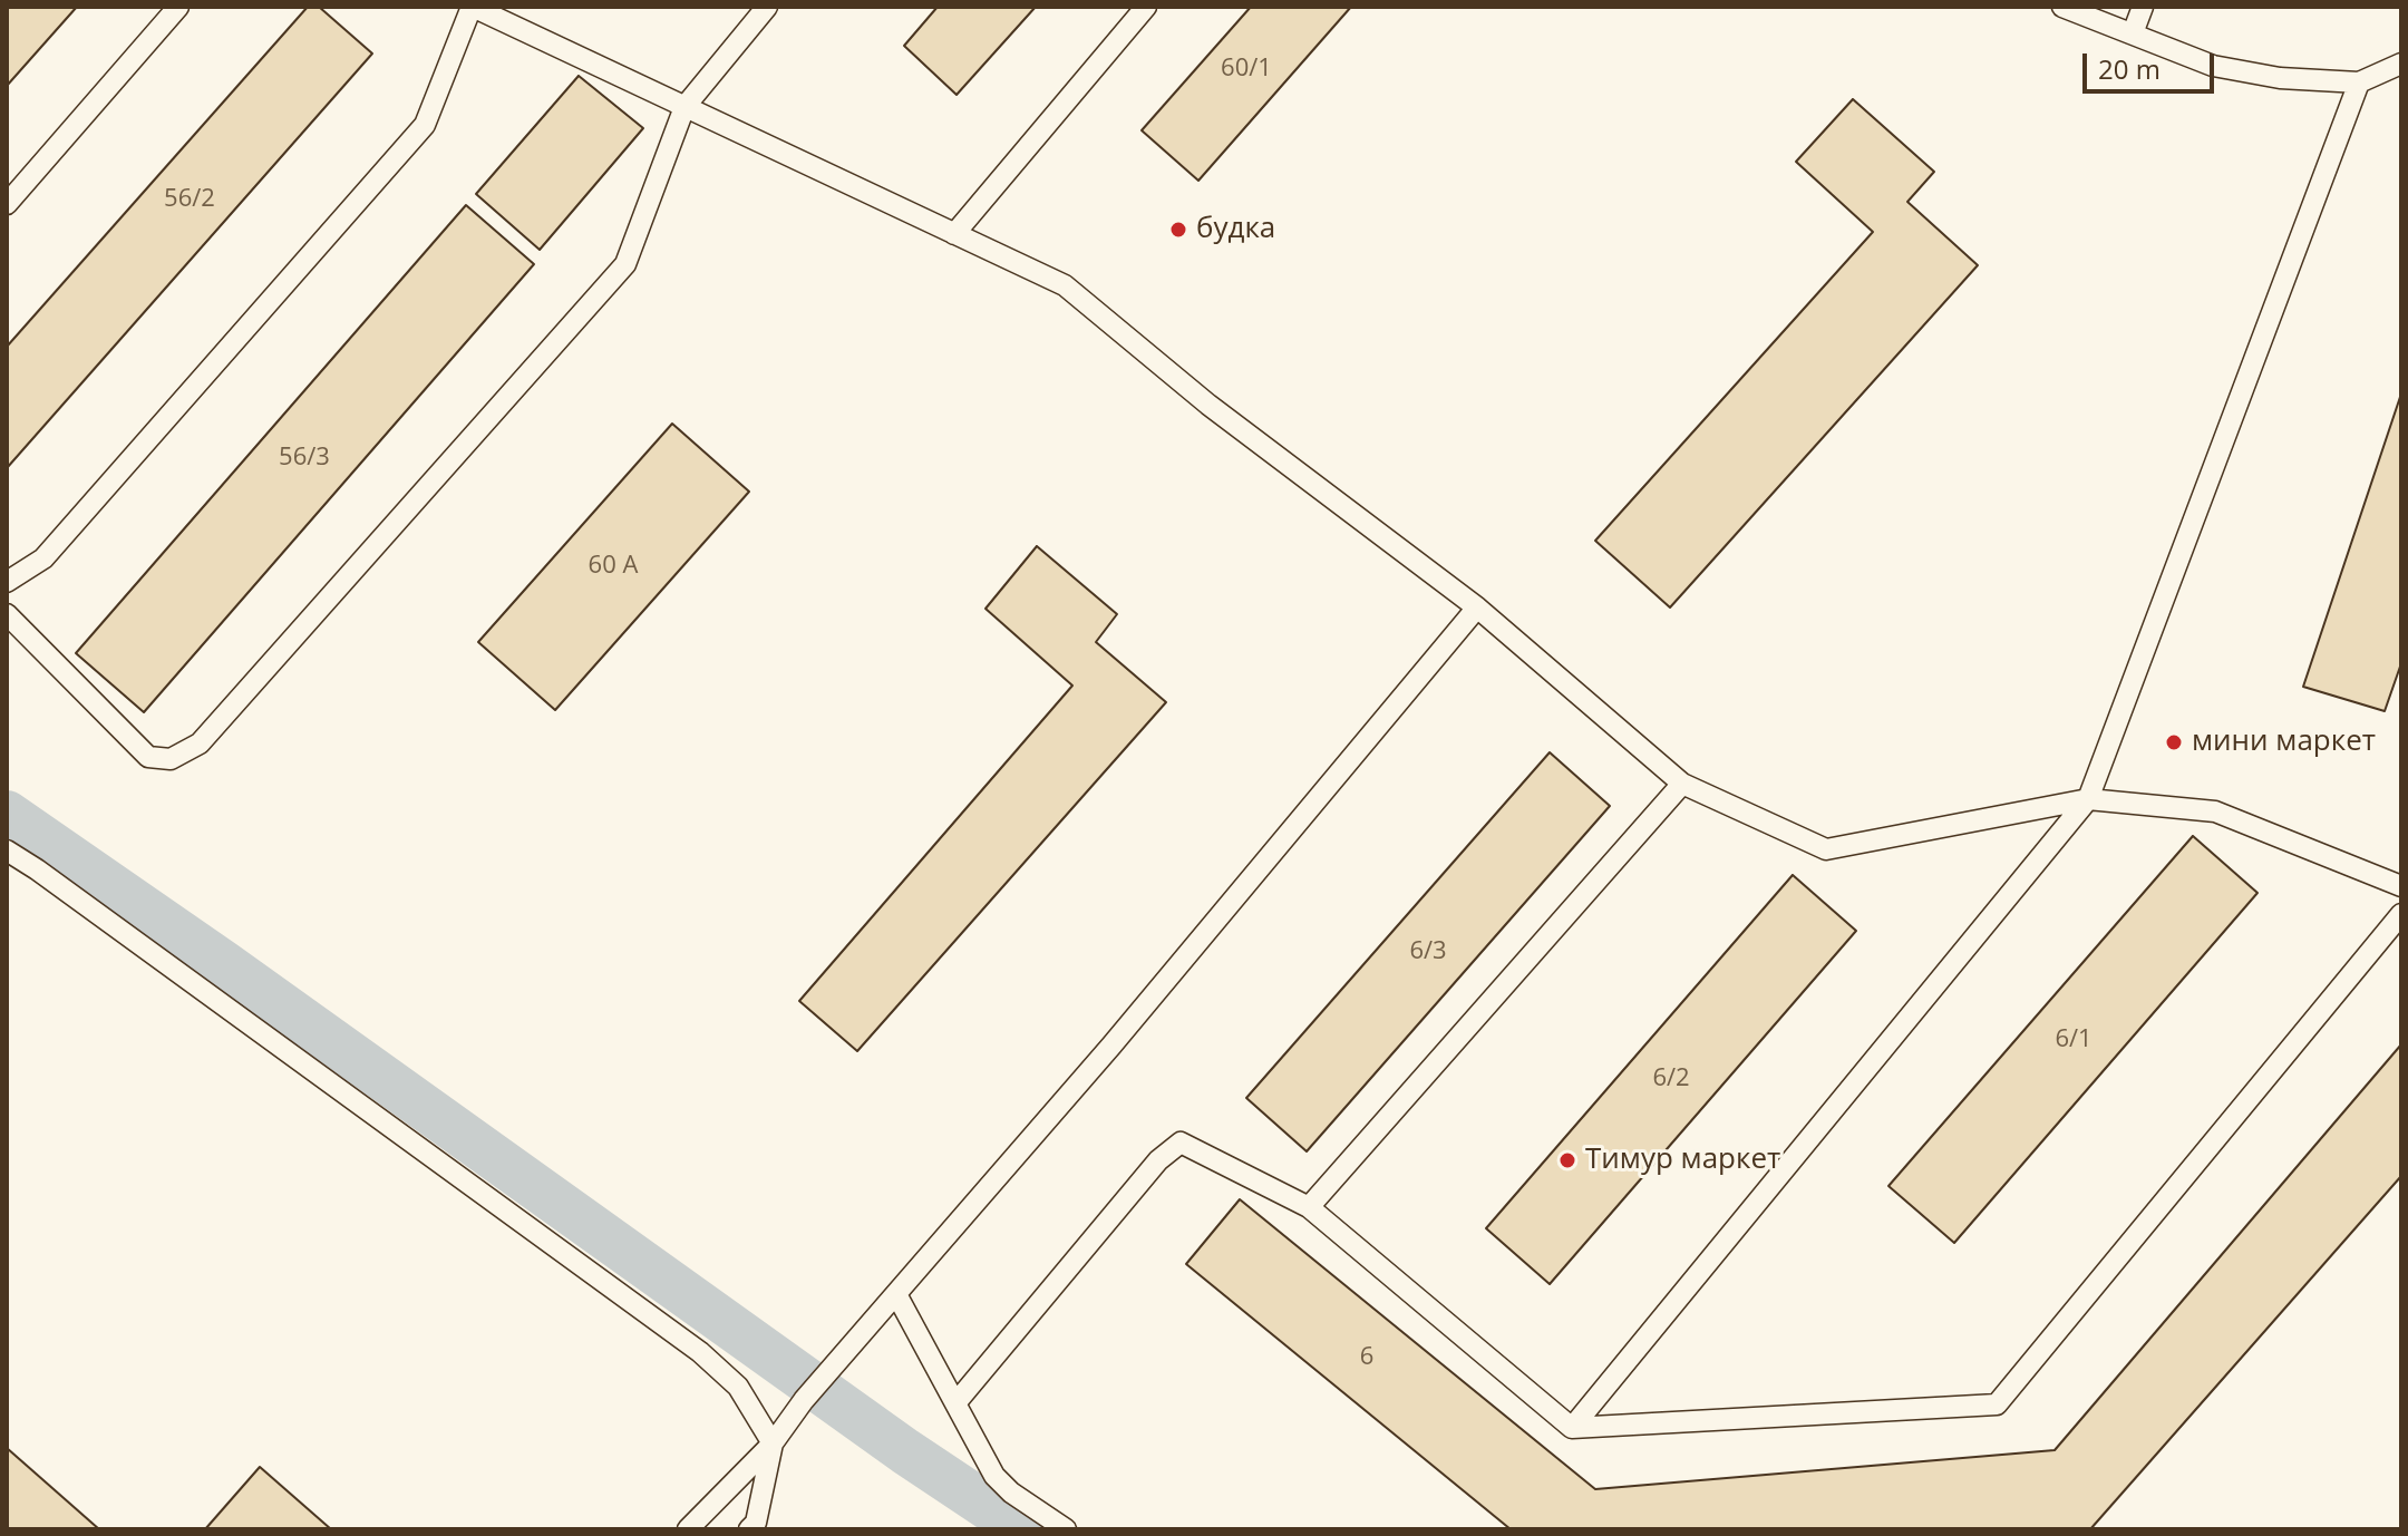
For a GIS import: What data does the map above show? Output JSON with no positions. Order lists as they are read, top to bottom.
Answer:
{
  "places": ["будка", "мини маркет", "Тимур маркет"],
  "house_numbers": [
    "60/1",
    "56/2",
    "56/3",
    "60 A",
    "6/3",
    "6/1",
    "6/2",
    "6"
  ],
  "scale_bar": "20 m"
}
